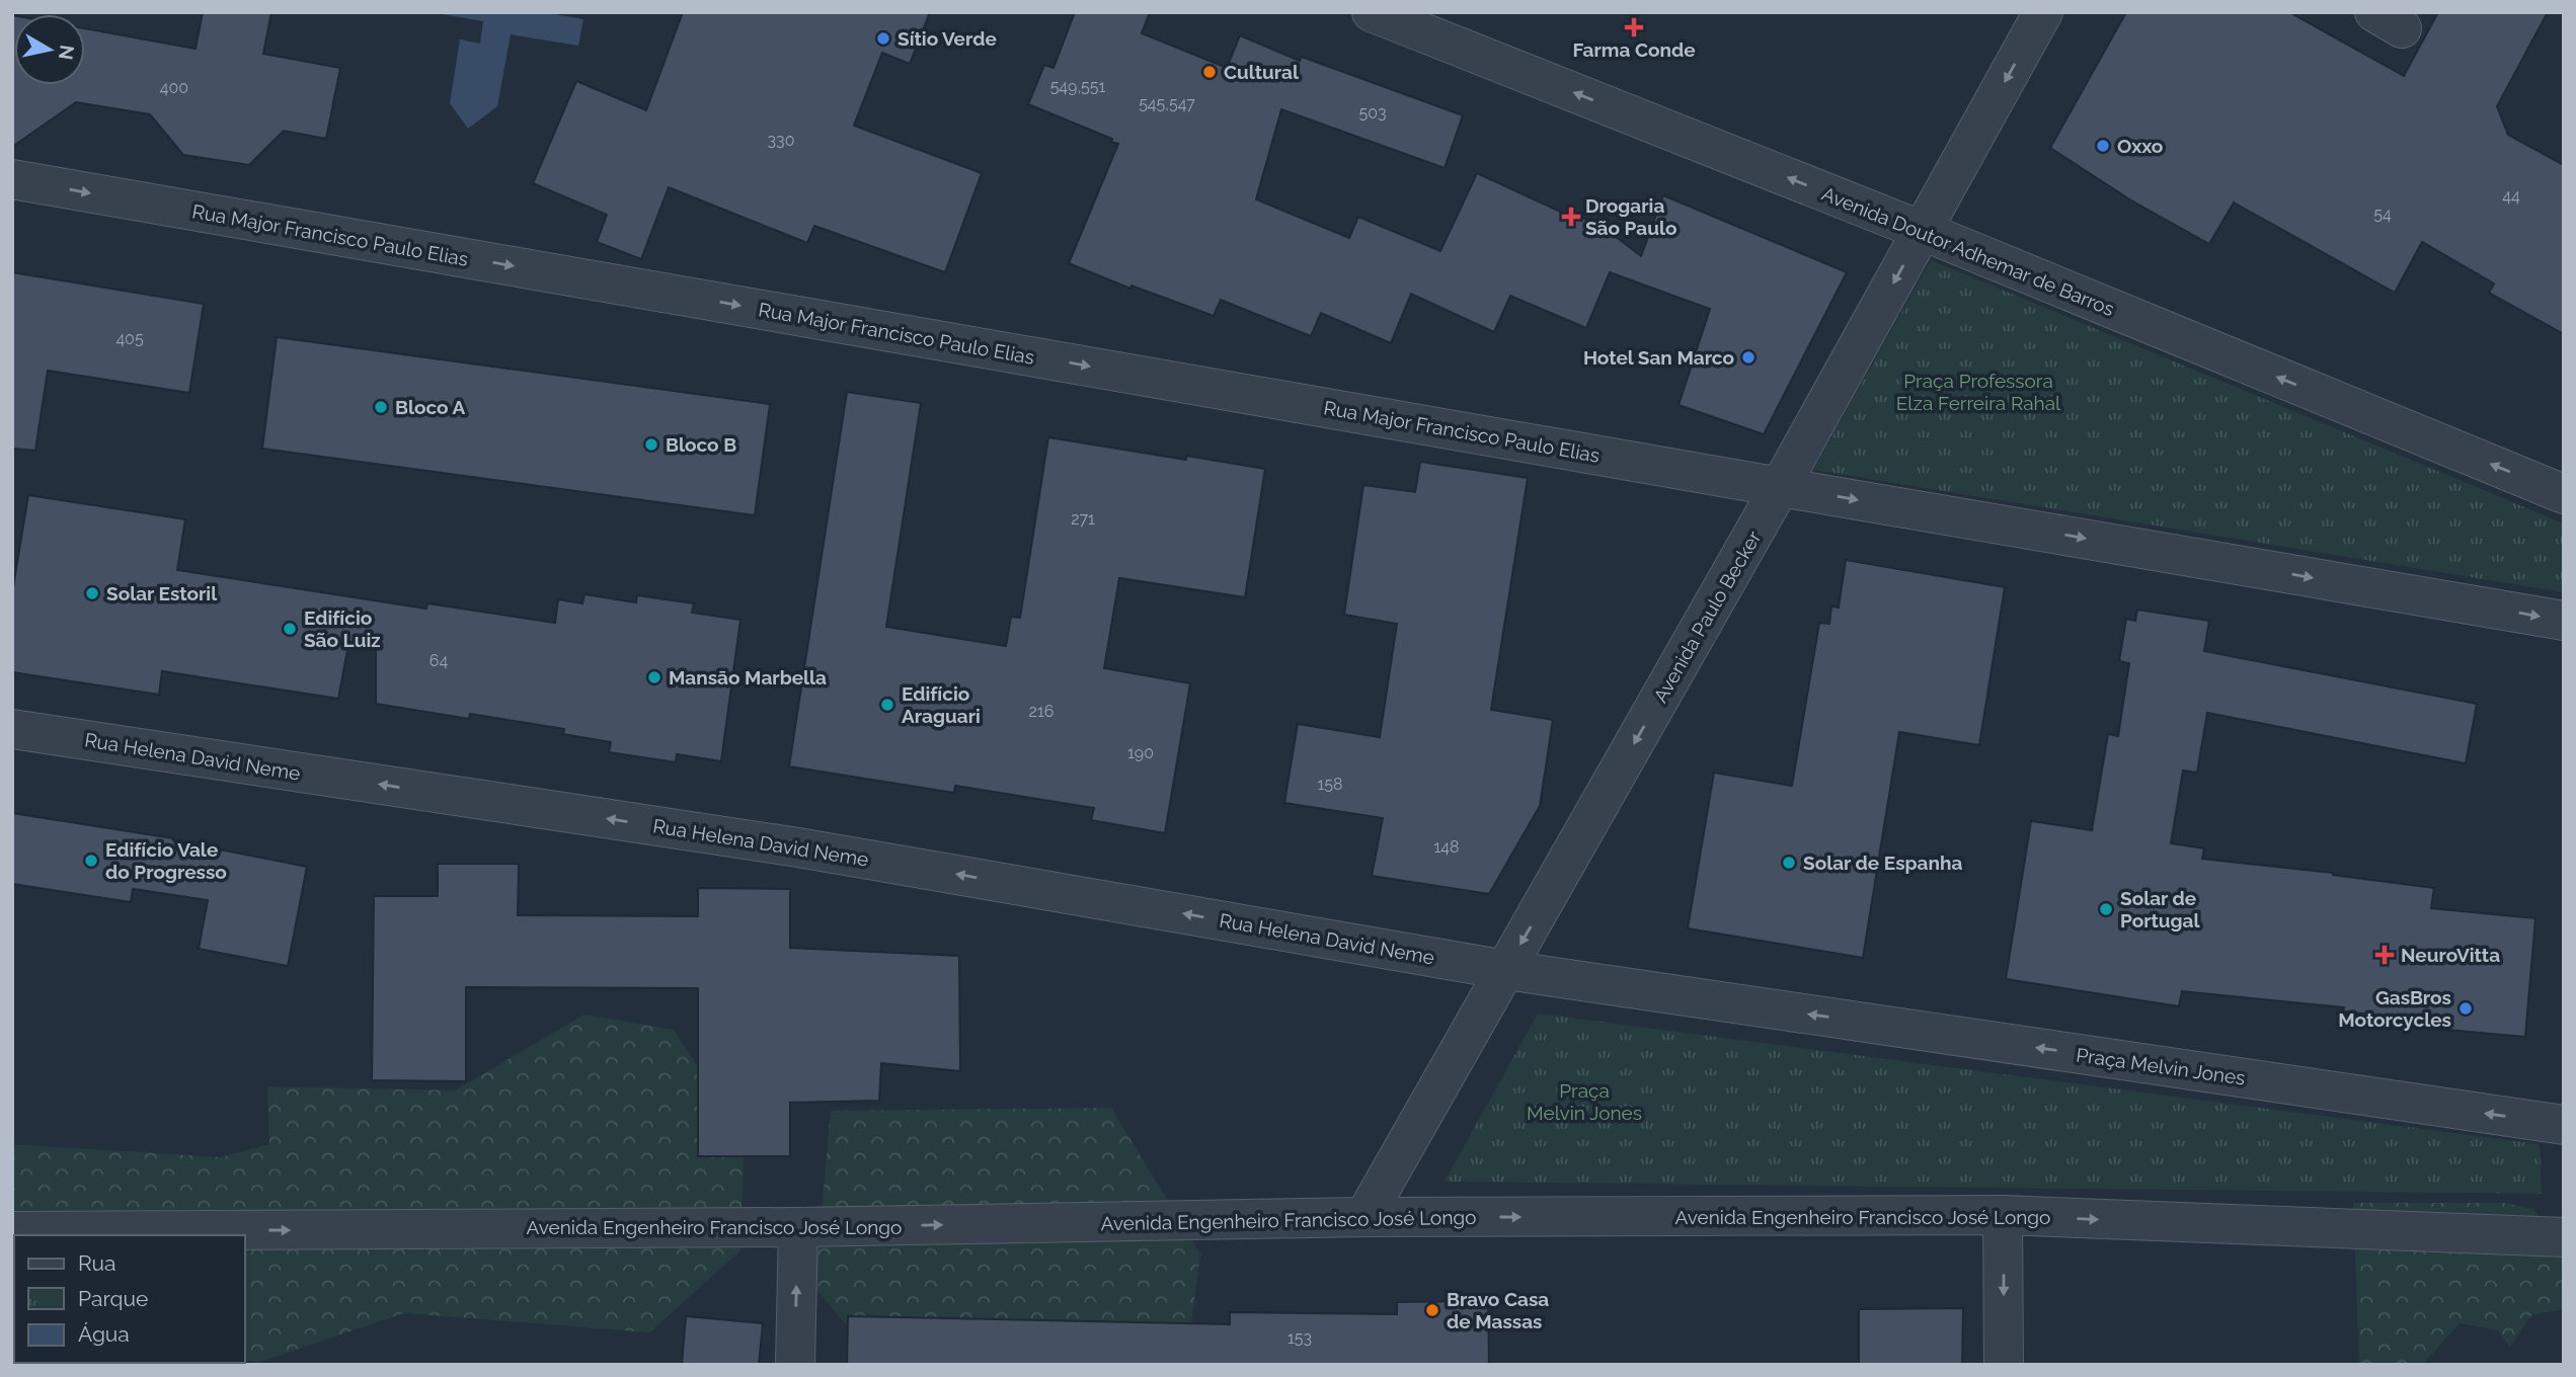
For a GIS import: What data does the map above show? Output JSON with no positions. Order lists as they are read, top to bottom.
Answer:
{
  "streets": {
    "street": [
      "Rua Major Francisco Paulo Elias",
      "Avenida Doutor Adhemar de Barros",
      "Avenida Paulo Becker",
      "Rua Helena David Neme",
      "Praça Melvin Jones",
      "Avenida Engenheiro Francisco José Longo"
    ]
  },
  "crossings": [
    ["Rua Major Francisco Paulo Elias", "Avenida Paulo Becker"],
    ["Avenida Doutor Adhemar de Barros", "Avenida Paulo Becker"],
    ["Avenida Paulo Becker", "Rua Helena David Neme"],
    ["Avenida Paulo Becker", "Praça Melvin Jones"],
    ["Avenida Paulo Becker", "Avenida Engenheiro Francisco José Longo"],
    ["Rua Helena David Neme", "Praça Melvin Jones"]
  ],
  "one_way": [
    "Rua Major Francisco Paulo Elias",
    "Avenida Paulo Becker",
    "Rua Helena David Neme",
    "Praça Melvin Jones",
    "Avenida Engenheiro Francisco José Longo"
  ],
  "parks": ["Praça Professora Elza Ferreira Rahal", "Praça Melvin Jones"],
  "places": {
    "health": ["Farma Conde", "Drogaria São Paulo", "NeuroVitta"],
    "other": [
      "Sítio Verde",
      "Cultural",
      "Oxxo",
      "Hotel San Marco",
      "Bloco A",
      "Bloco B",
      "Solar Estoril",
      "Edifício São Luiz",
      "Mansāo Marbella",
      "Edifício Araguari",
      "Edifício Vale do Progresso",
      "Solar de Espanha",
      "Solar de Portugal",
      "GasBros Motorcycles",
      "Bravo Casa de Massas"
    ]
  },
  "house_numbers": [
    "549,551",
    "400",
    "545,547",
    "503",
    "330",
    "44",
    "54",
    "405",
    "271",
    "64",
    "216",
    "190",
    "158",
    "148",
    "153"
  ],
  "legend": ["Rua", "Parque", "Água"],
  "north": "right"
}
